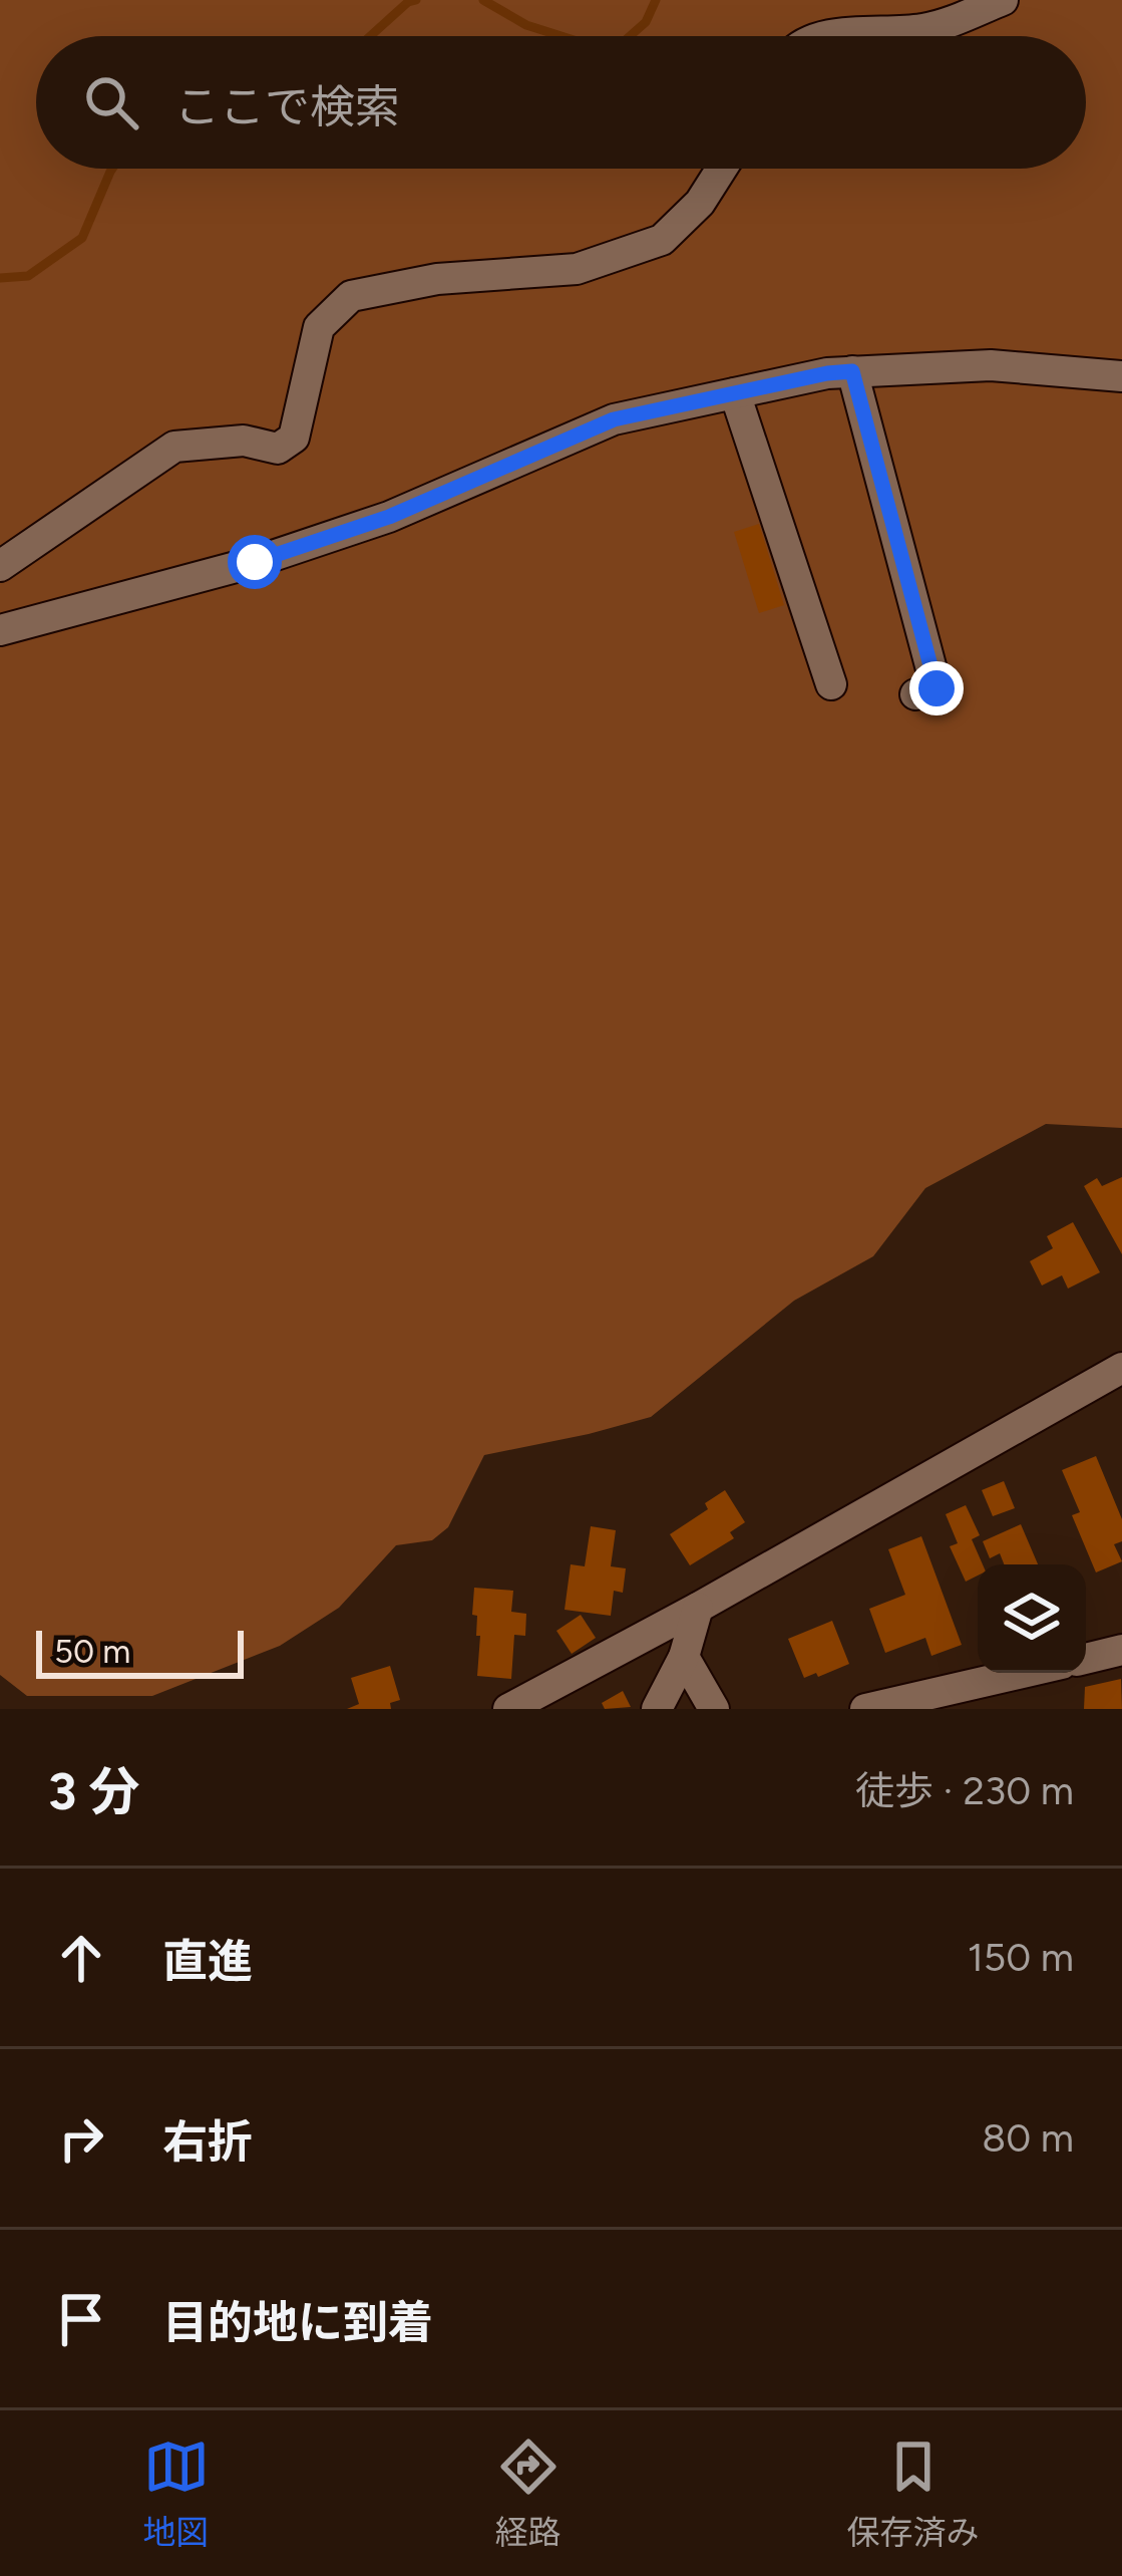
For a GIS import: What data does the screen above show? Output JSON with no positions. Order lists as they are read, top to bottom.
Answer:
{
  "scale_bar": "50 m",
  "page": {
    "search": "ここで検索",
    "scale": "50 m",
    "heading": ["3 分", "徒歩 · 230 m"],
    "list": [
      ["直進", "150 m"],
      ["右折", "80 m"],
      "目的地に到着"
    ],
    "nav": ["地図", "経路", "保存済み"]
  }
}
